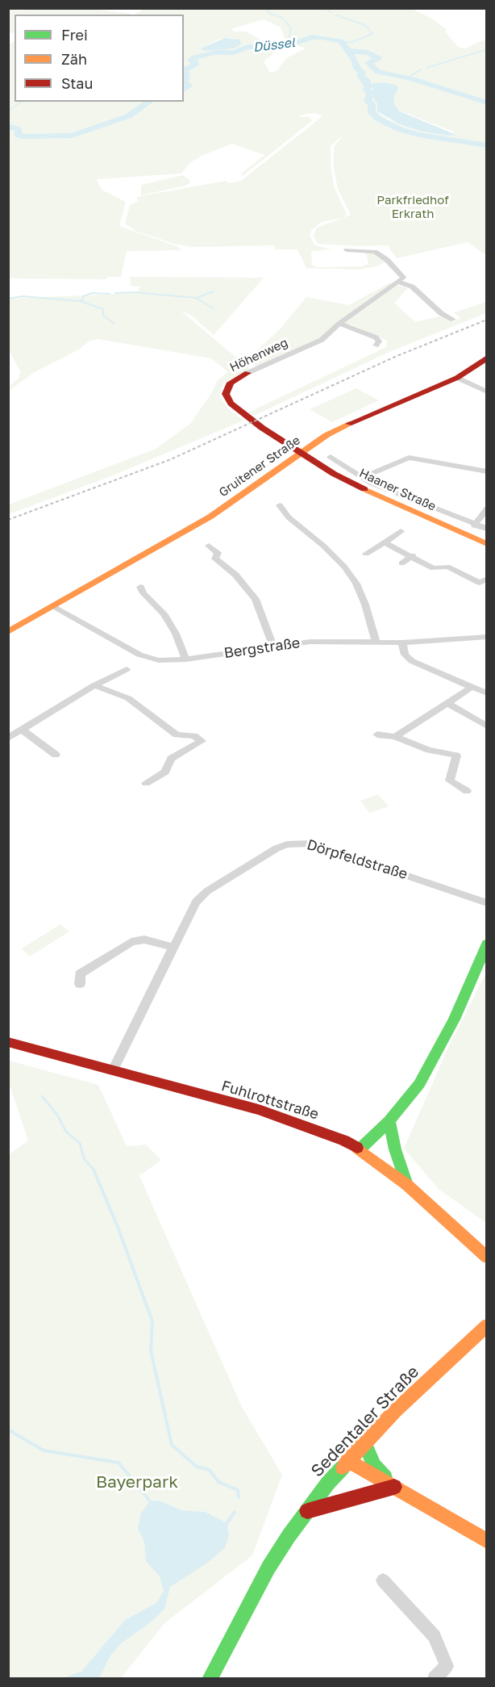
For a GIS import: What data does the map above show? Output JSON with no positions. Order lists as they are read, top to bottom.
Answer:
{
  "streets": {
    "main road": [
      "Höhenweg",
      "Gruitener Straße",
      "Haaner Straße",
      "Fuhlrottstraße",
      "Sedentaler Straße"
    ],
    "street": ["Bergstraße", "Dörpfeldstraße"]
  },
  "crossings": [
    ["Höhenweg", "Gruitener Straße"],
    ["Höhenweg", "Haaner Straße"],
    ["Gruitener Straße", "Haaner Straße"],
    ["Gruitener Straße", "Bergstraße"],
    ["Dörpfeldstraße", "Fuhlrottstraße"]
  ],
  "water": ["Düssel"],
  "parks": ["Parkfriedhof Erkrath", "Bayerpark"],
  "legend": ["Frei", "Zäh", "Stau"]
}
